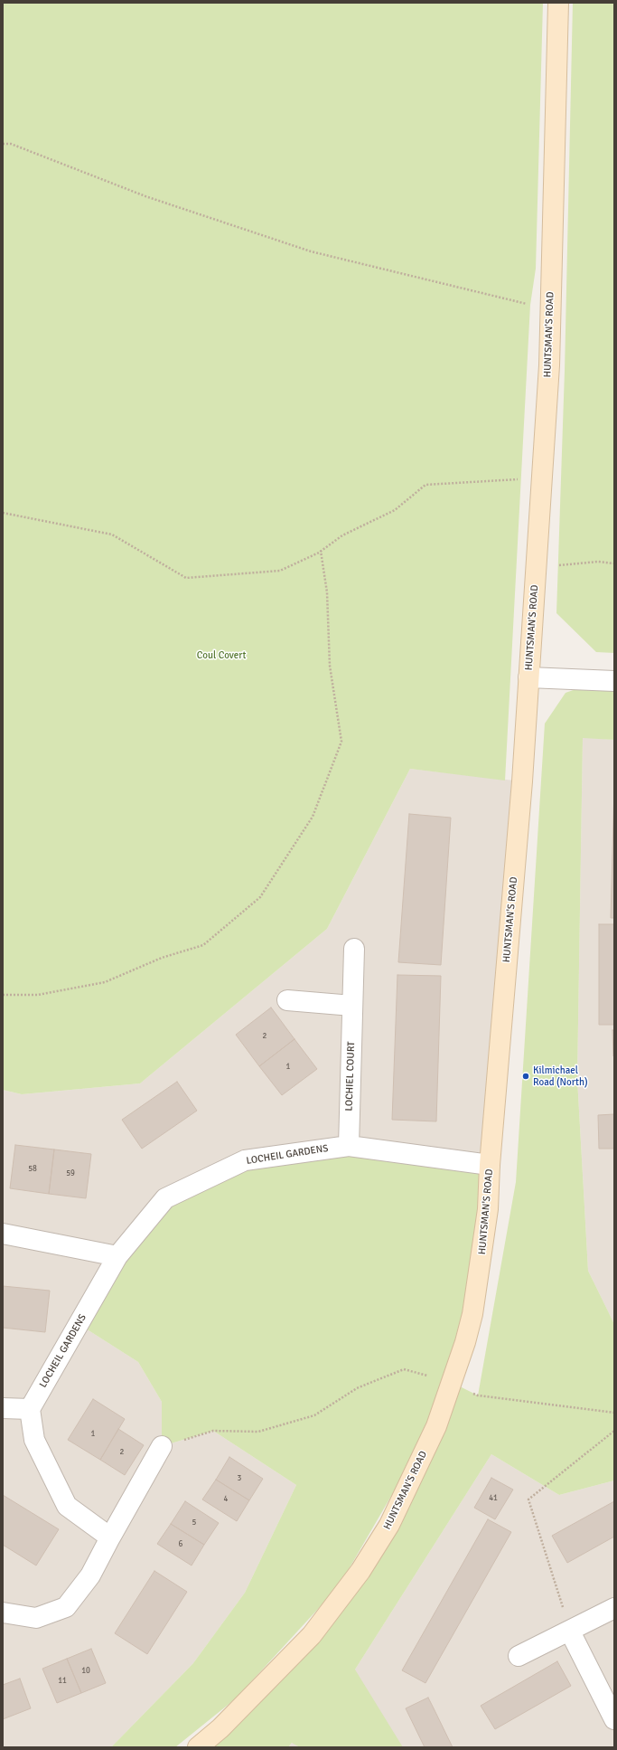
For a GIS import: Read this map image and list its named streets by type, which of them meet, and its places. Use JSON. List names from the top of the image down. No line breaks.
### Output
{"streets":{"street":["HUNTSMAN'S ROAD","LOCHIEL COURT","LOCHEIL GARDENS"]},"crossings":[["HUNTSMAN'S ROAD","LOCHEIL GARDENS"],["LOCHIEL COURT","LOCHEIL GARDENS"]],"parks":["Coul Covert"],"places":["Kilmichael Road (North)"],"house_numbers":["2","1","58","59","1","2","3","41","4","5","6","10","11"]}
